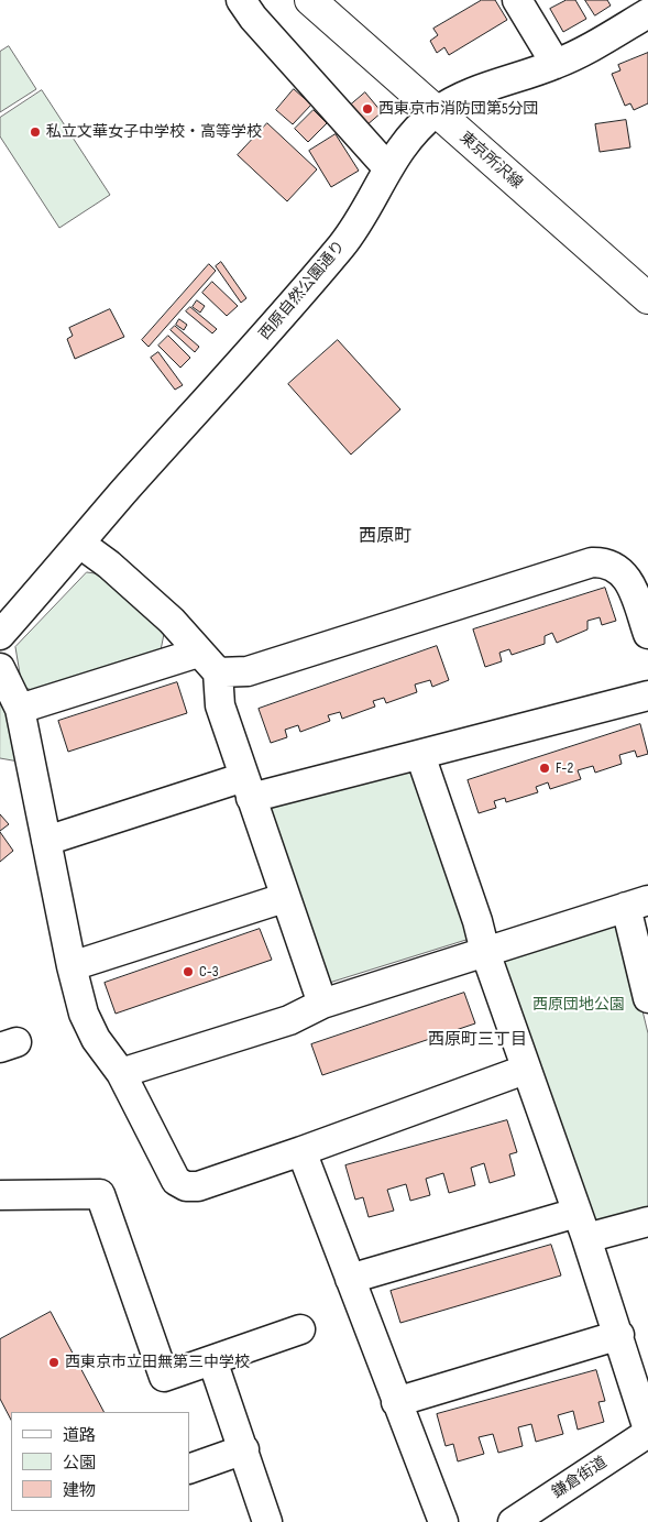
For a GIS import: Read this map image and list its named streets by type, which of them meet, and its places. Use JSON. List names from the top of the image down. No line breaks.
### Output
{"streets":{"main road":["東京所沢線"],"street":["西原自然公園通り","鎌倉街道"]},"crossings":[["東京所沢線","西原自然公園通り"]],"districts":["西原町","西原町三丁目"],"parks":["西原団地公園"],"places":["西東京市消防団第5分団","私立文華女子中学校・高等学校","F-2","C-3","西東京市立田無第三中学校"],"legend":["道路","公園","建物"]}
